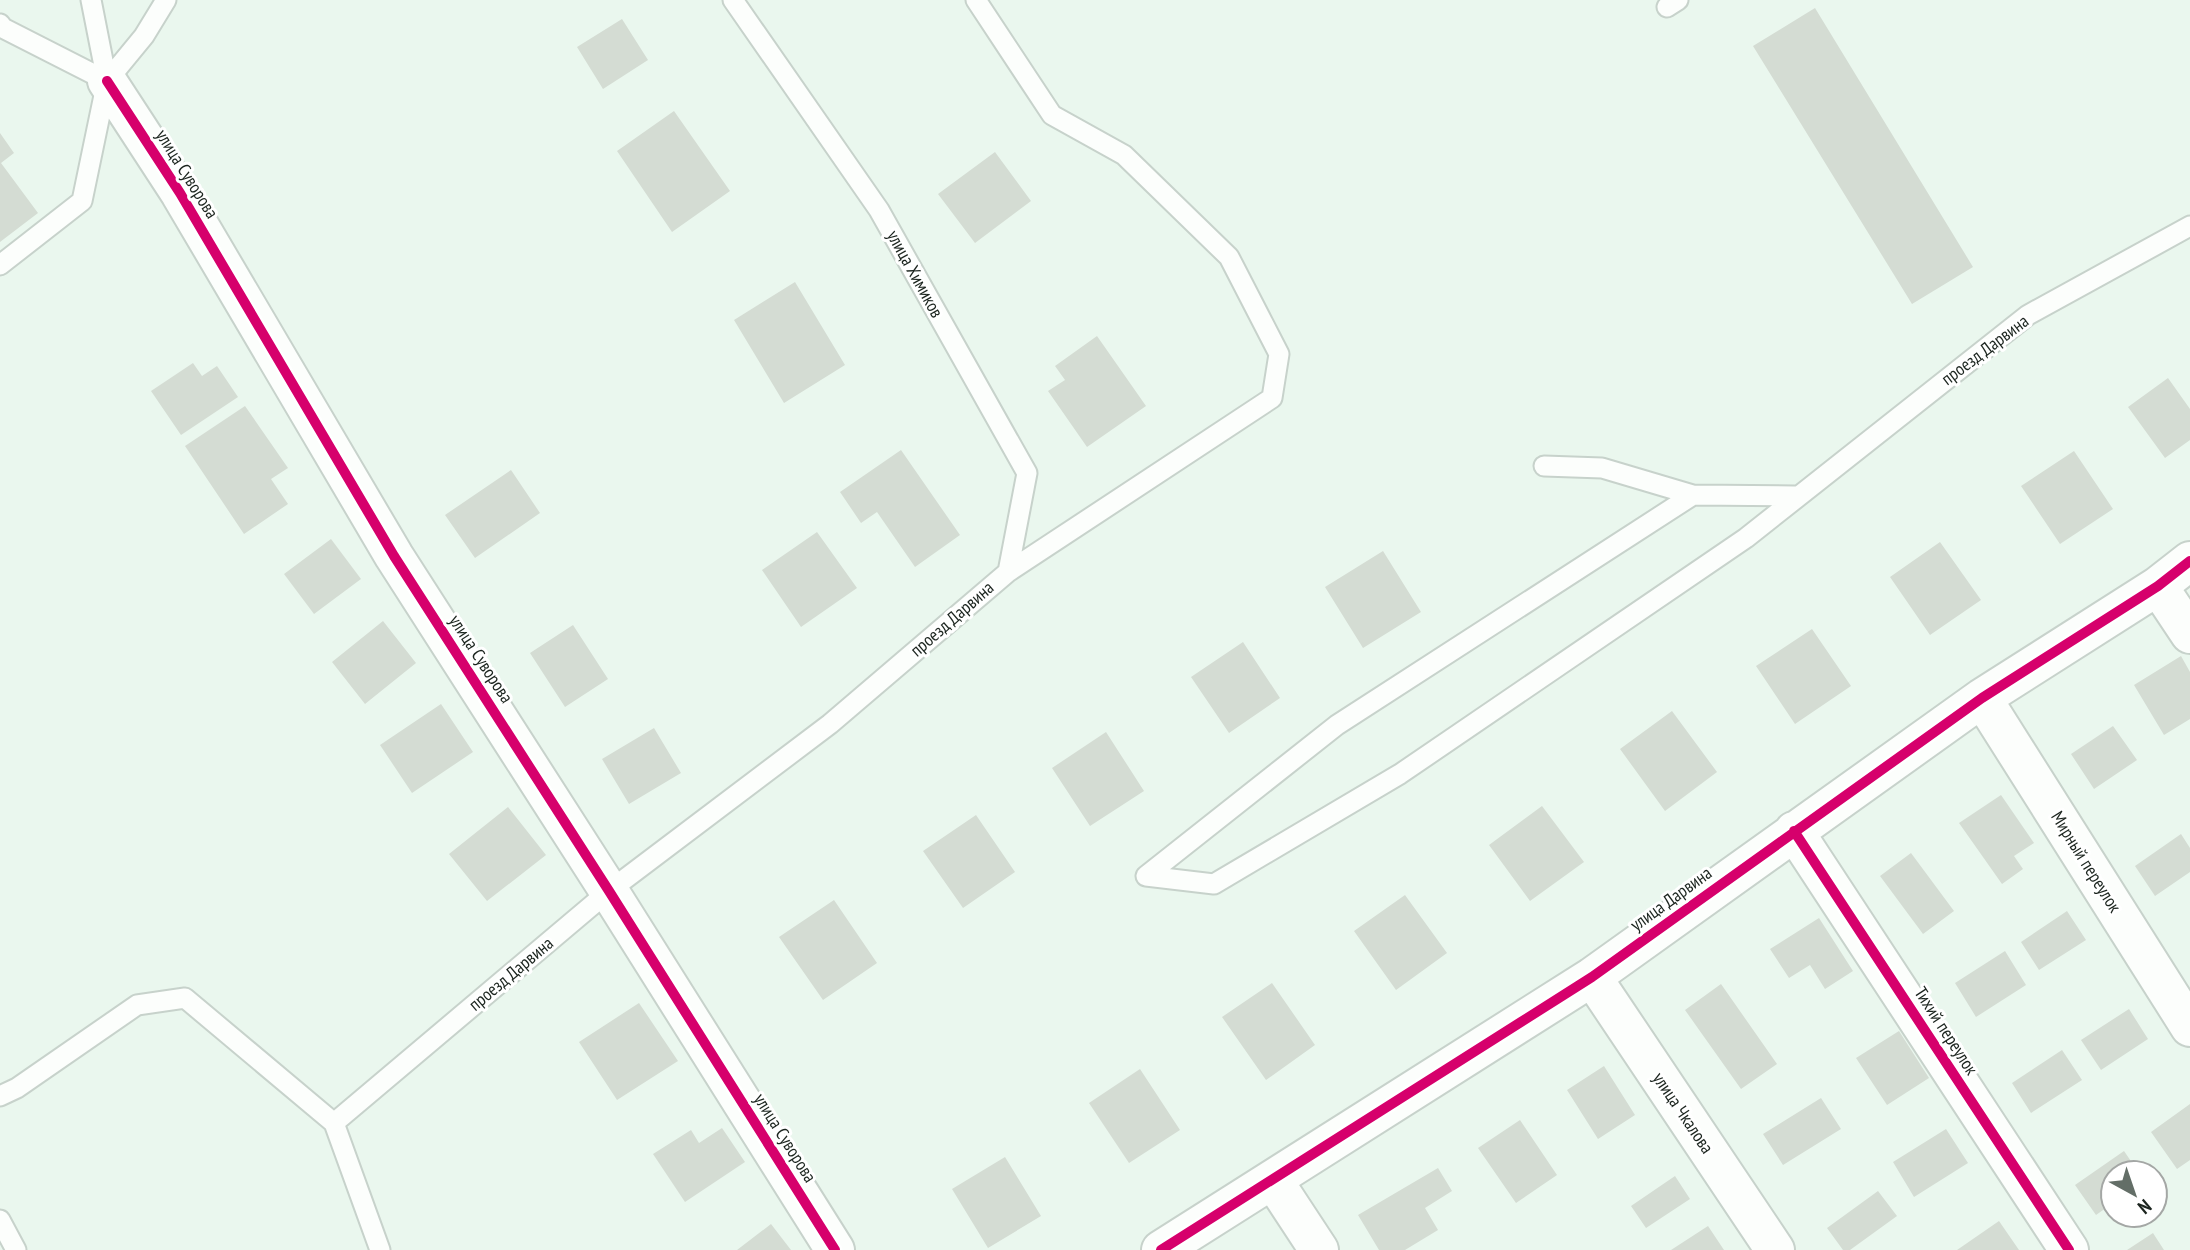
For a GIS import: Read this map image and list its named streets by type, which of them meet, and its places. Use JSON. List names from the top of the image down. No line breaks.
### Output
{"streets":{"street":["улица Суворова","Мирный переулок","улица Дарвина","Тихий переулок","улица Чкалова"],"lane":["улица Химиков","проезд Дарвина"]},"crossings":[["улица Суворова","проезд Дарвина"],["улица Химиков","проезд Дарвина"],["Мирный переулок","улица Дарвина"],["улица Дарвина","Тихий переулок"],["улица Дарвина","улица Чкалова"]],"north":"bottom right"}
